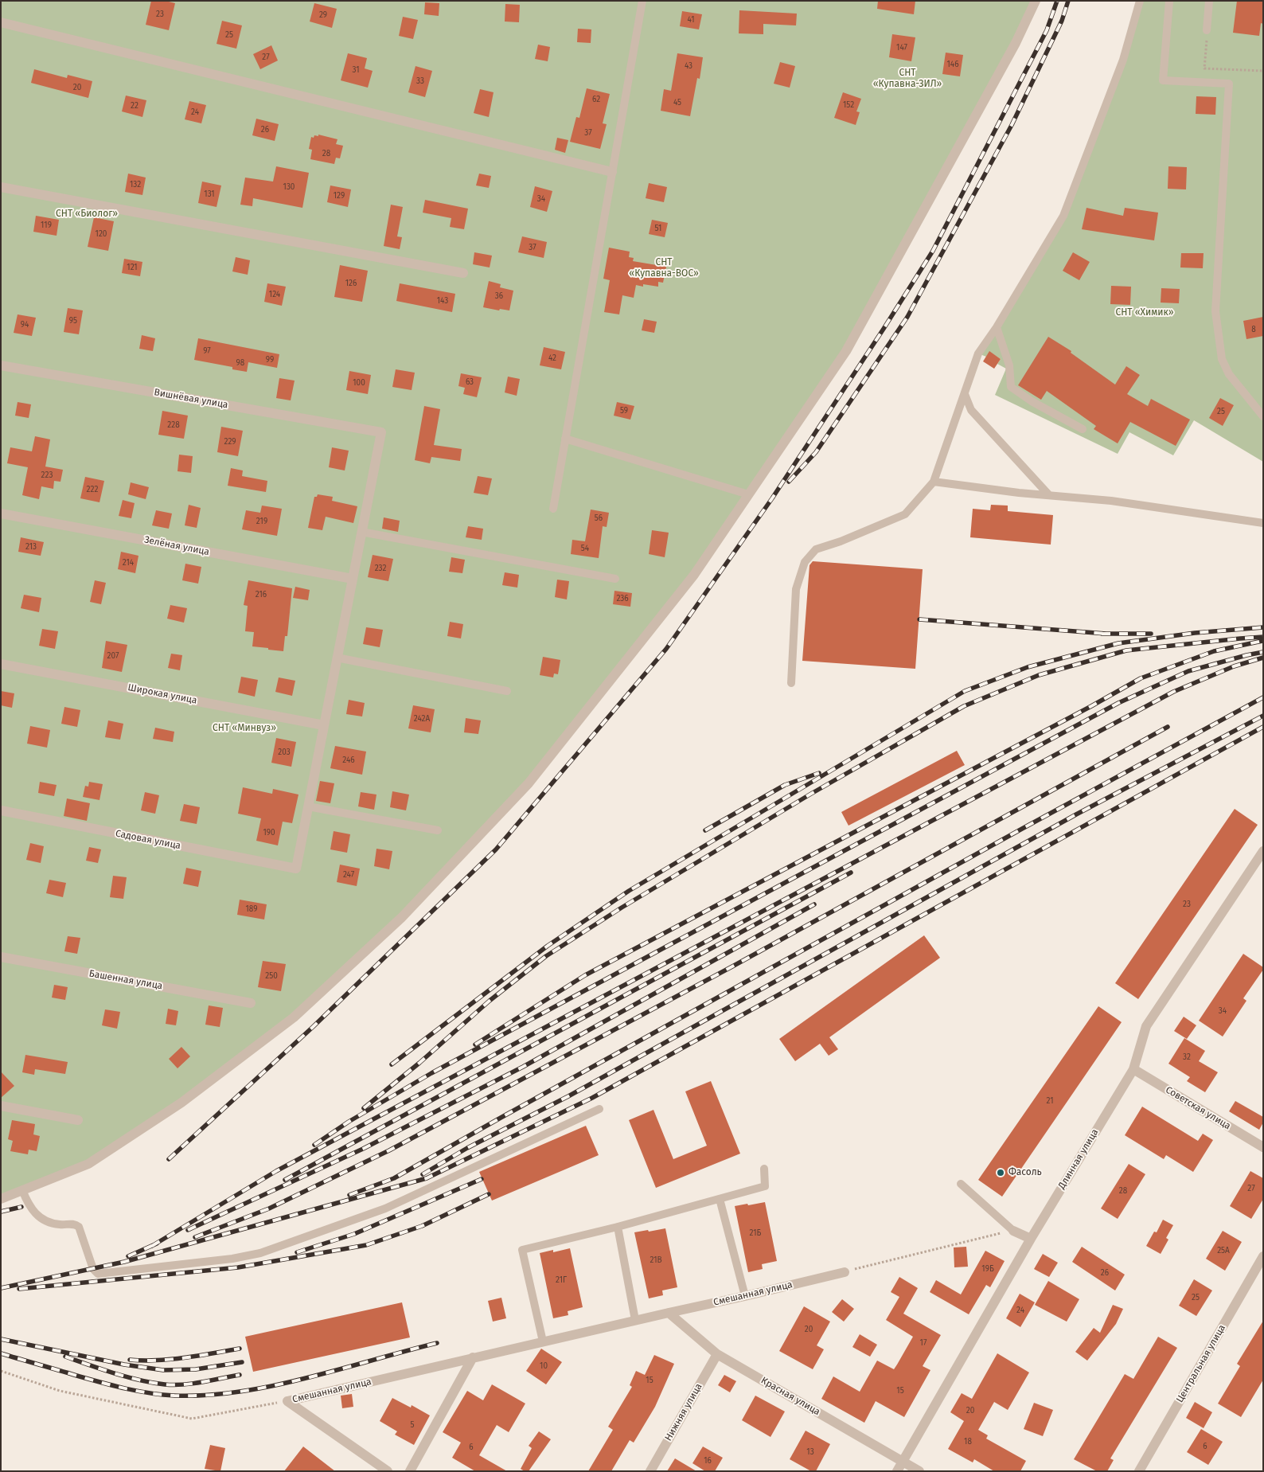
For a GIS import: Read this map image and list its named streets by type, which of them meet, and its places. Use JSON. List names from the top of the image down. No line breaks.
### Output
{"streets":{"street":["Вишнёвая улица","Зелёная улица","Широкая улица","Садовая улица","Башенная улица","Советская улица","Длинная улица","Смешанная улица","Центральная улица","Красная улица","Нижняя улица"]},"crossings":[["Советская улица","Длинная улица"],["Длинная улица","Красная улица"],["Смешанная улица","Красная улица"],["Красная улица","Нижняя улица"]],"parks":["СНТ «Купавна-ЗИЛ»","СНТ «Биолог»","СНТ «Купавна-ВОС»","СНТ «Химик»","СНТ «Минвуз»"],"places":["Фасоль"],"house_numbers":["23","29","41","25","147","27","146","43","31","33","20","62","45","152","22","24","26","37","28","132","130","131","129","34","119","51","120","37","121","126","124","36","143","95","94","8","97","42","99","98","63","100","59","25","228","229","223","222","56","219","213","54","214","232","216","236","207","242А","203","246","190","247","23","189","250","34","32","21","27","28","21Б","25А","21В","19Б","26","21Г","25","24","20","17","10","15","15","20","5","18","6","6","13","16"]}
